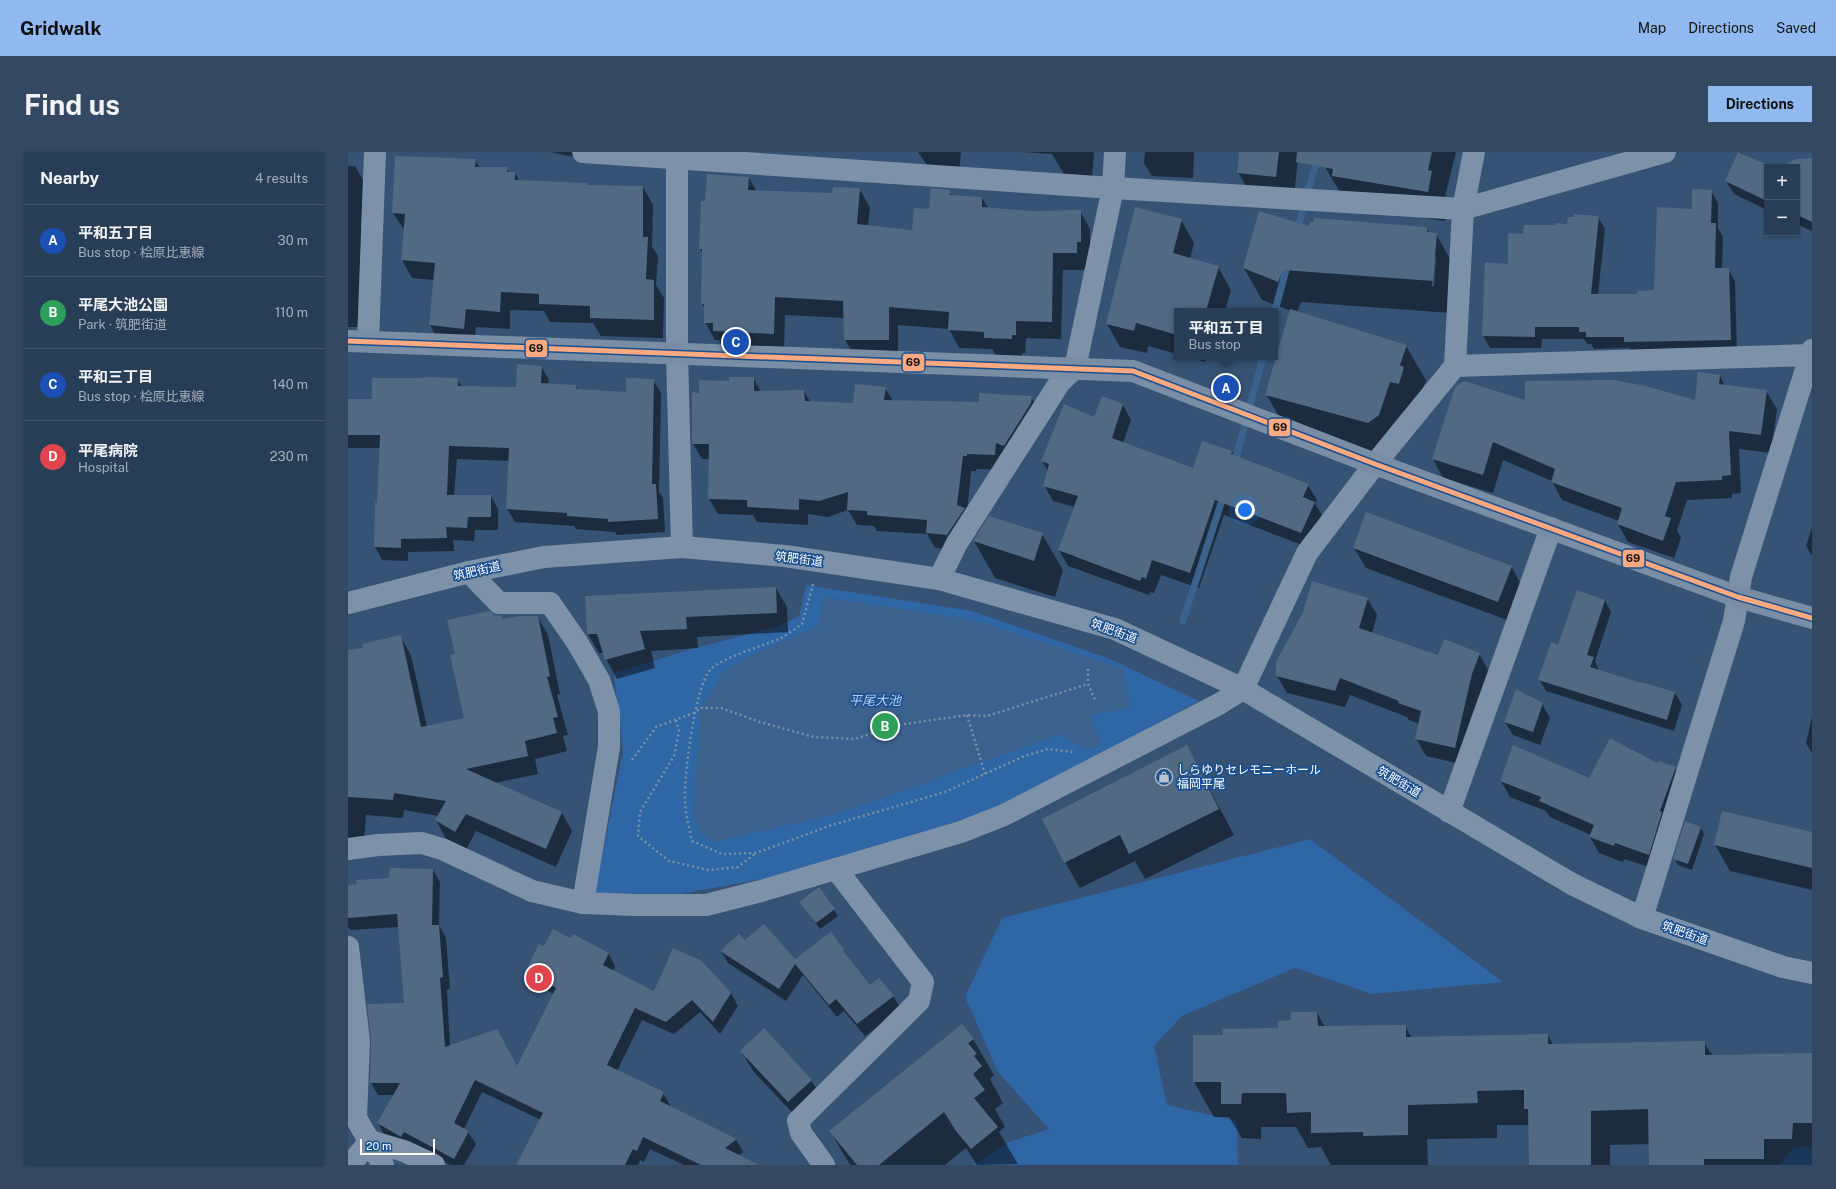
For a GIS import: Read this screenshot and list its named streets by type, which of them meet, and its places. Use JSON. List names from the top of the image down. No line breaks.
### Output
{"streets":{"street":["筑肥街道"]},"water":["平尾大池"],"places":{"shop":["しらゆりセレモニーホール 福岡平尾"]},"lines":["transit line 69"],"scale_bar":"20 m","page":{"header":"Gridwalk","nav":["Map","Directions","Saved"],"buttons":"Directions","title":"Find us","heading":["Nearby","4 results"],"map_buttons":["+","−"],"list":[{"mark":"A","name":"平和五丁目","note":"Bus stop · 桧原比恵線","value":"30 m"},{"mark":"B","name":"平尾大池公園","note":"Park · 筑肥街道","value":"110 m"},{"mark":"C","name":"平和三丁目","note":"Bus stop · 桧原比恵線","value":"140 m"},{"mark":"D","name":"平尾病院","note":"Hospital","value":"230 m"}],"popup":["平和五丁目","Bus stop"],"pins":["C","A","B","D"],"scale":"20 m"}}
